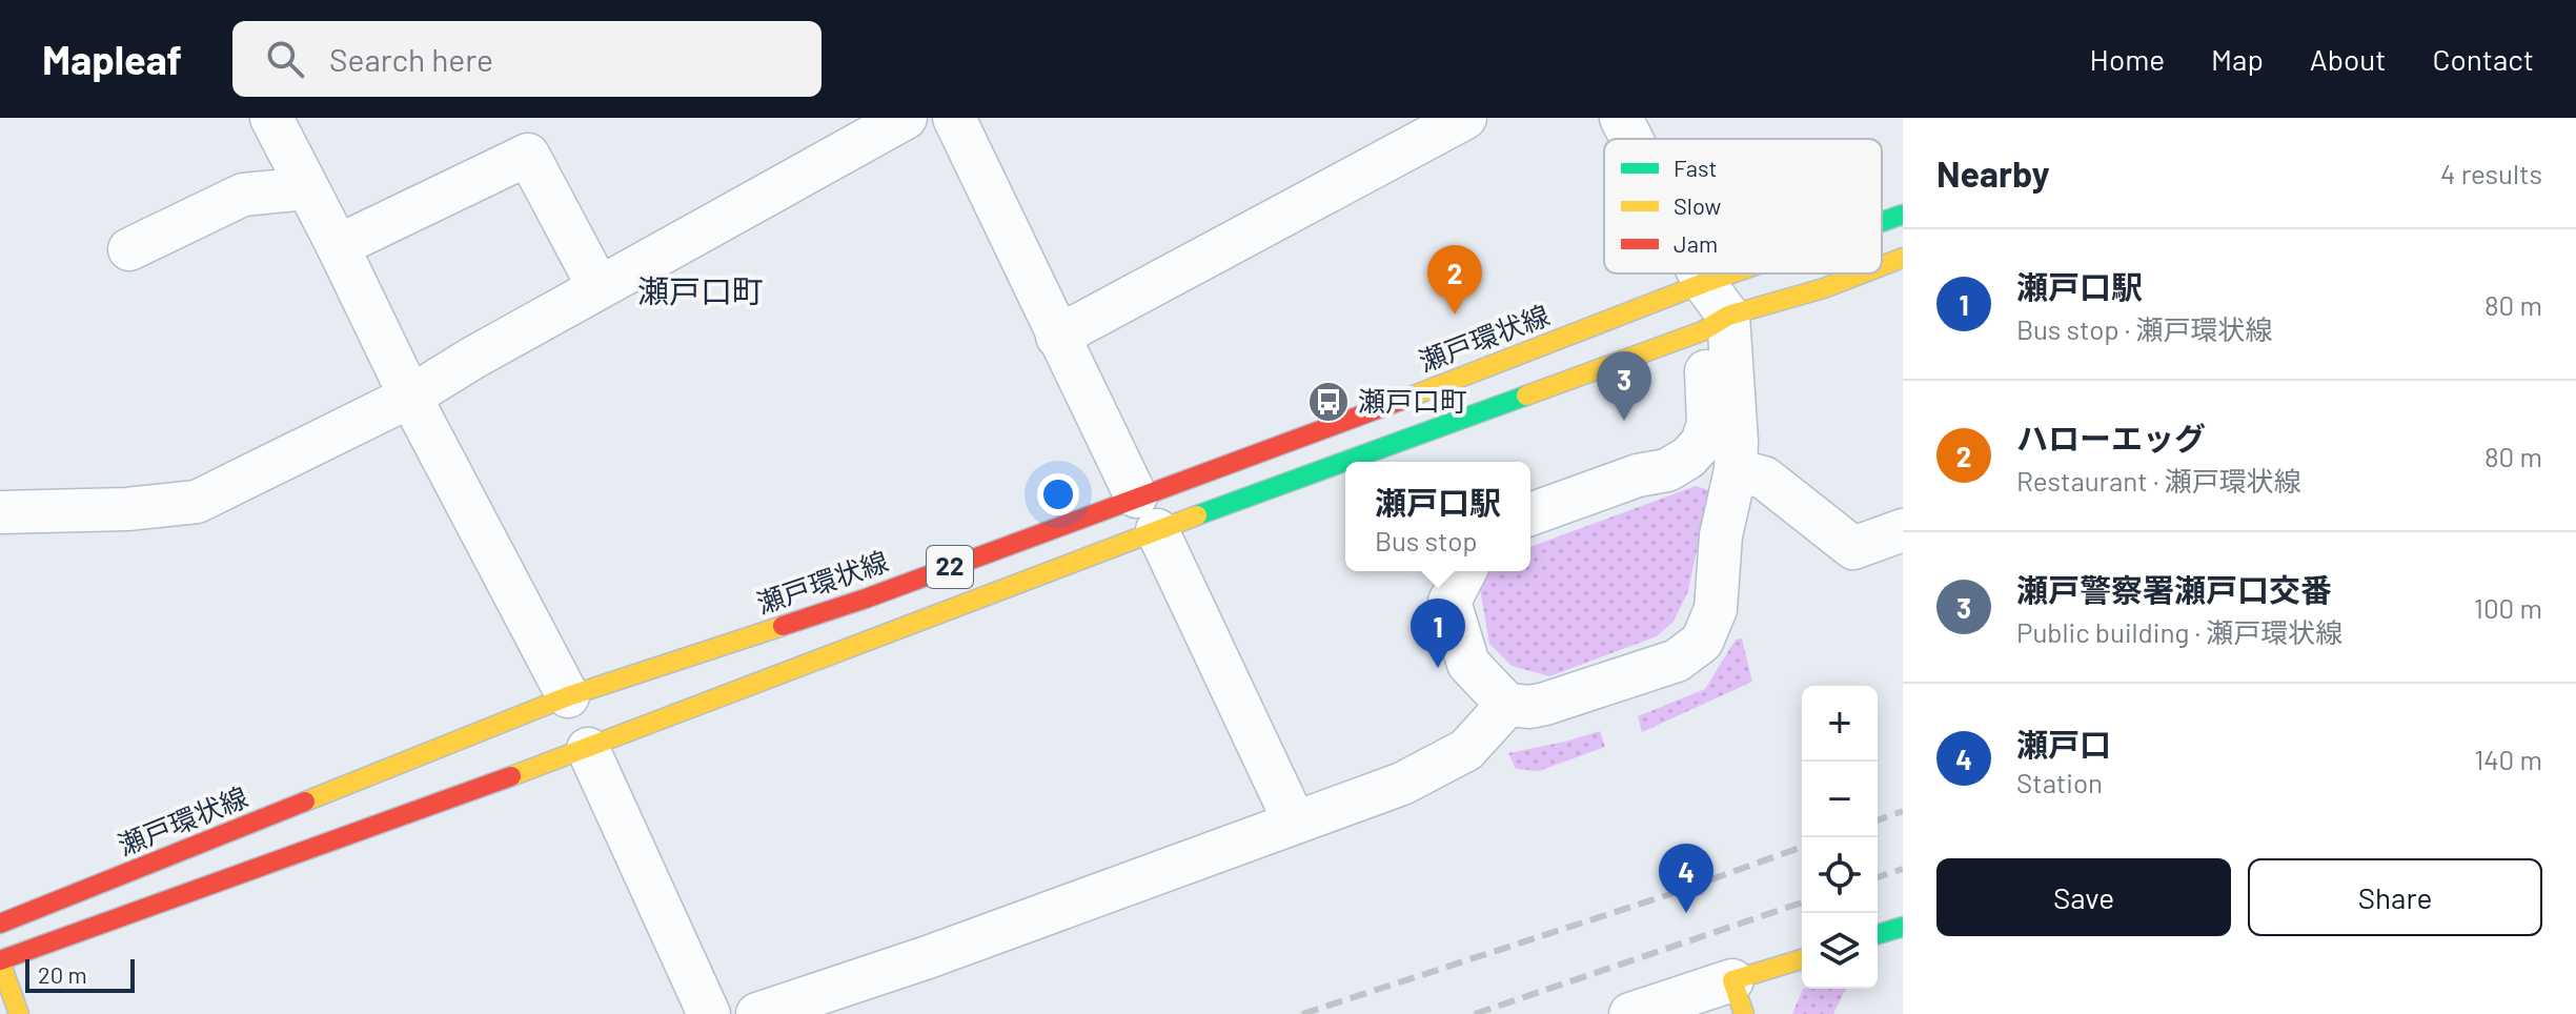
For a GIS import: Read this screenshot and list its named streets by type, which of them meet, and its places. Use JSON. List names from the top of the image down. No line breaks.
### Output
{"streets":{"main road":["瀬戸環状線","22"]},"districts":["瀬戸口町"],"places":{"bus stop":["瀬戸口町"]},"legend":["Fast","Slow","Jam"],"scale_bar":"20 m","page":{"header":"Mapleaf","search":"Search here","nav":["Home","Map","About","Contact"],"heading":["Nearby","4 results"],"list":[{"mark":"1","name":"瀬戸口駅","note":"Bus stop · 瀬戸環状線","value":"80 m"},{"mark":"2","name":"ハローエッグ","note":"Restaurant · 瀬戸環状線","value":"80 m"},{"mark":"3","name":"瀬戸警察署瀬戸口交番","note":"Public building · 瀬戸環状線","value":"100 m"},{"mark":"4","name":"瀬戸口","note":"Station","value":"140 m"}],"pins":["2","3","1","4"],"popup":["瀬戸口駅","Bus stop"],"map_buttons":["+","−"],"buttons":["Save","Share"],"scale":"20 m"}}
